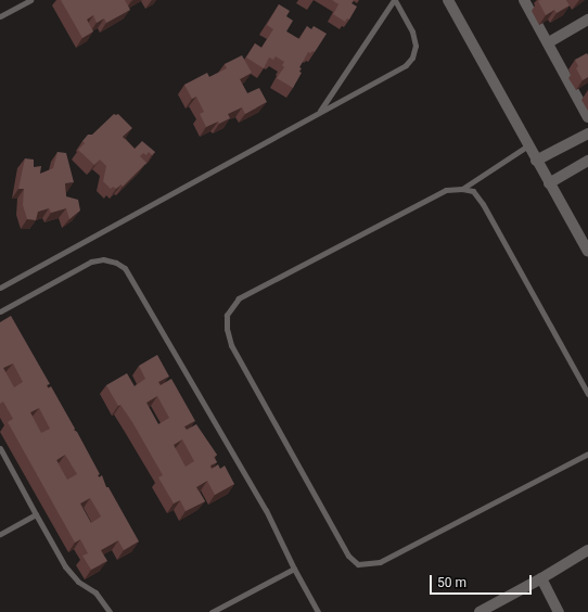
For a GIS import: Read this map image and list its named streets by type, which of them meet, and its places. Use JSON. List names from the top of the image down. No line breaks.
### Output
{"scale_bar":"50 m"}
